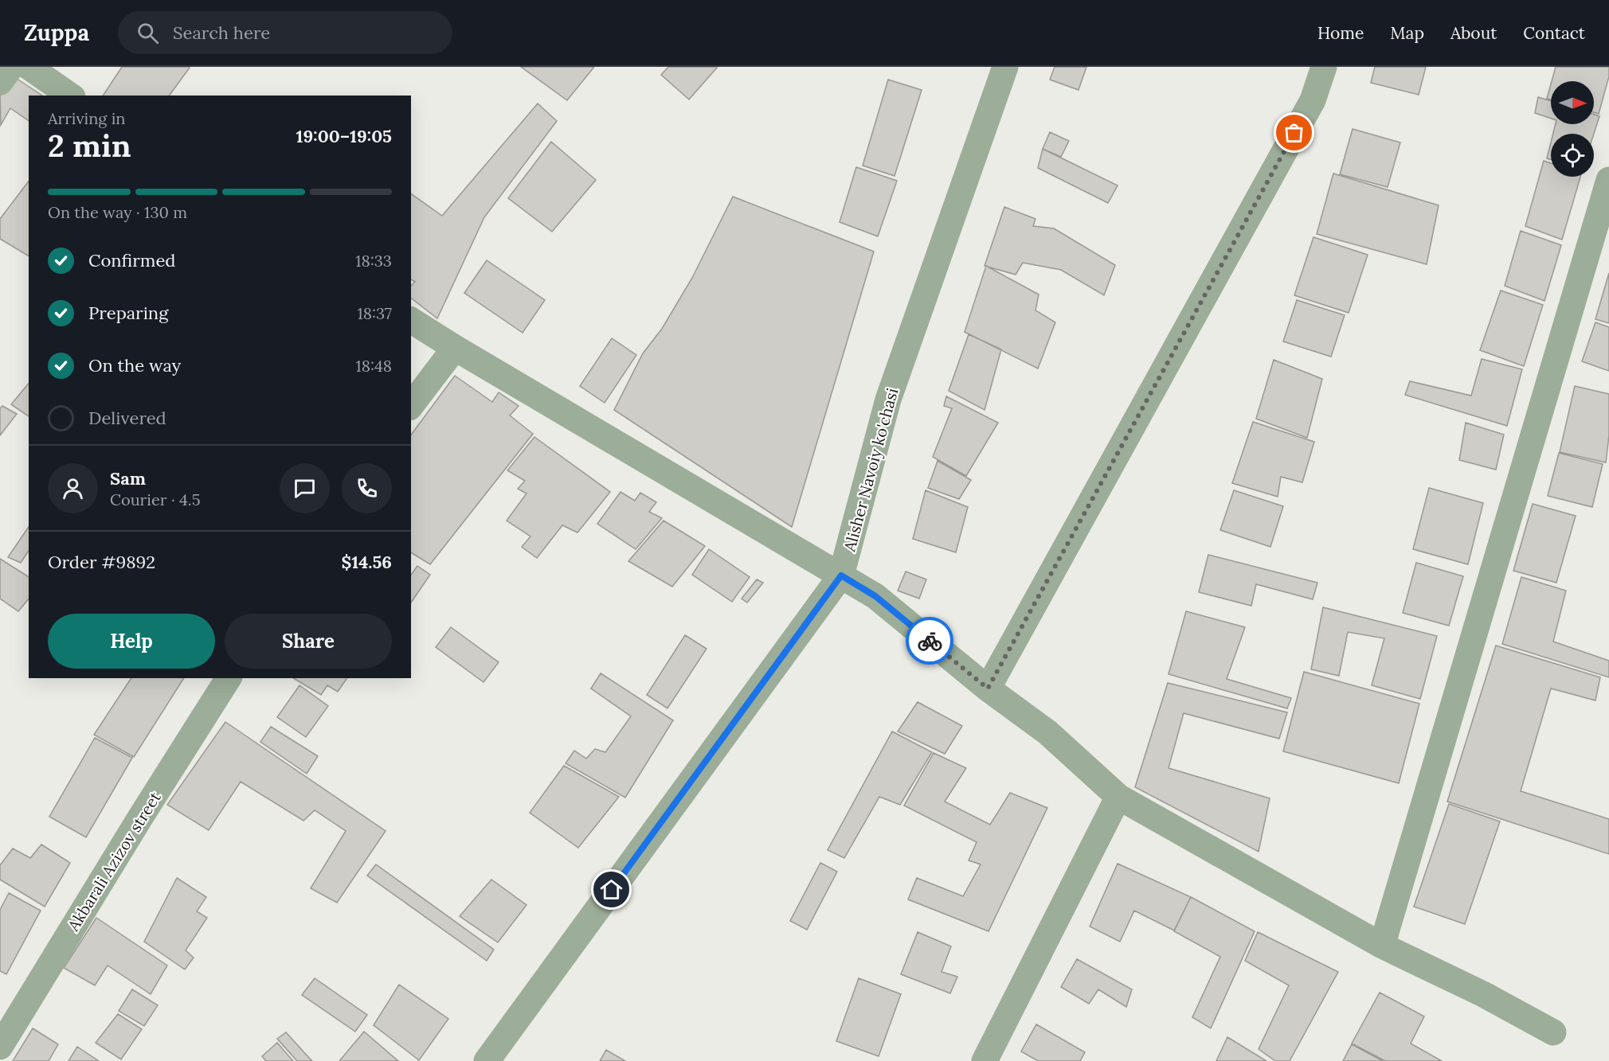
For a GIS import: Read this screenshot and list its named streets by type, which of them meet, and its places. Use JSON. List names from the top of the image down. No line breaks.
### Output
{"streets":{"street":["Alisher Navoiy ko'chasi","Akbarali Azizov street"]},"north":"right","page":{"header":"Zuppa","search":"Search here","nav":["Home","Map","About","Contact"],"heading":["2 min","Arriving in","19:00–19:05"],"panel":["Sam","Courier · 4.5","Order #9892","$14.56"],"bar":"On the way · 130 m","list":[["Confirmed","18:33"],["Preparing","18:37"],["On the way","18:48"],"Delivered"],"buttons":["Help","Share"]}}
